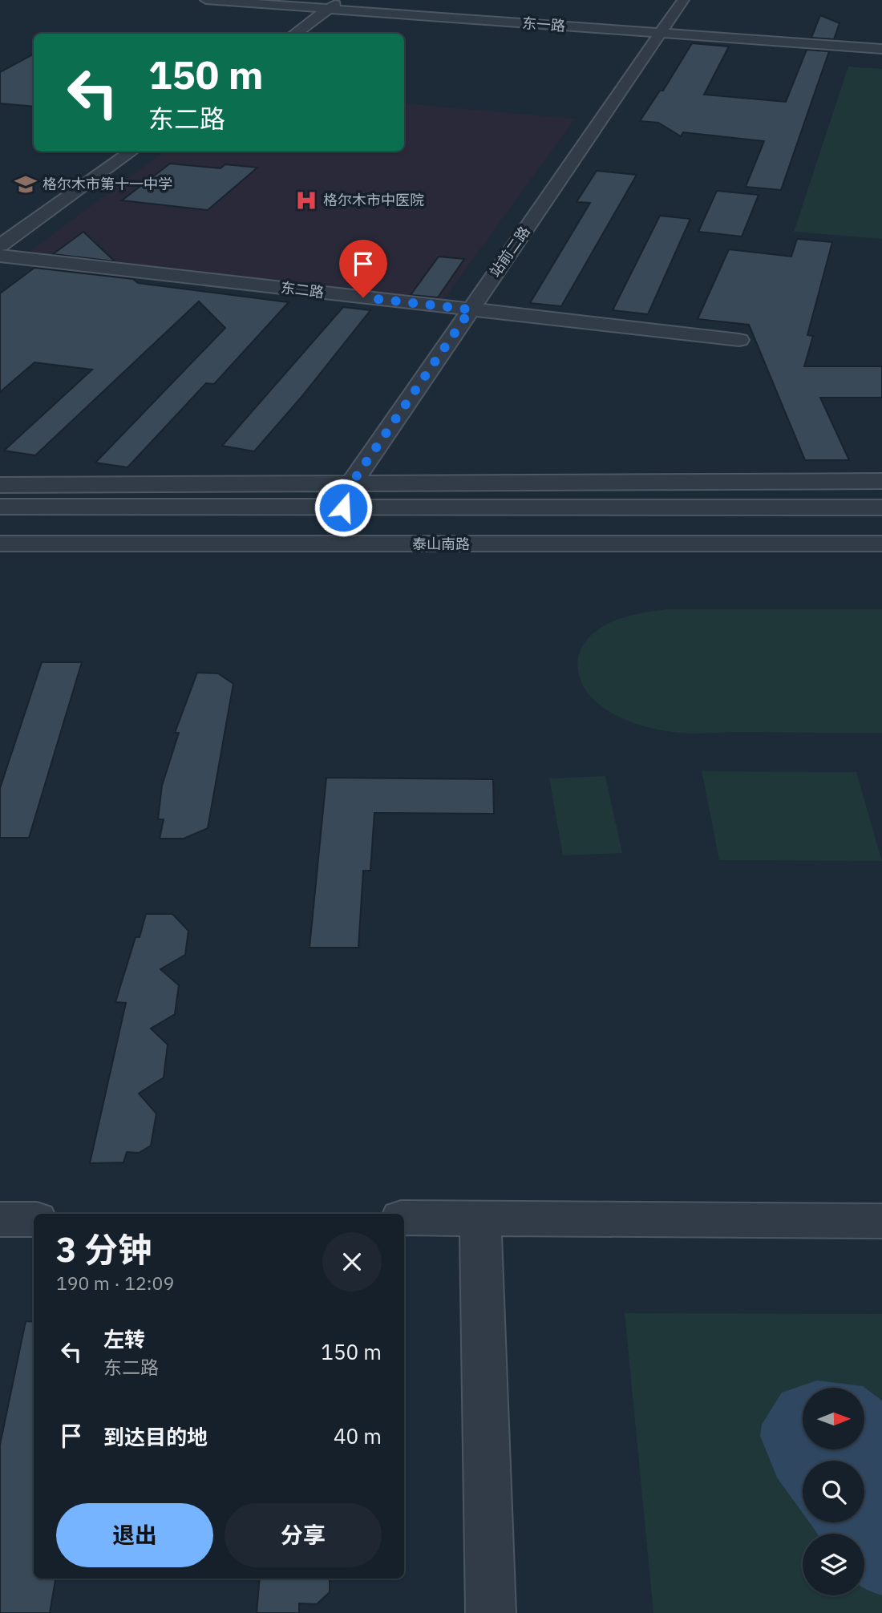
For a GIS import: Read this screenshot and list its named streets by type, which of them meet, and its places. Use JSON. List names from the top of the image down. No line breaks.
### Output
{"streets":{"street":["东一路","站前二路","东二路","泰山南路"]},"crossings":[["东一路","站前二路"],["站前二路","东二路"]],"places":{"school or university":["格尔木市第十一中学"],"hospital":["格尔木市中医院"]},"north":"right","page":{"turn":["150 m","东二路"],"heading":["3 分钟","190 m · 12:09"],"list":[{"name":"左转","note":"东二路","value":"150 m"},{"name":"到达目的地","value":"40 m"}],"buttons":["退出","分享"]}}
